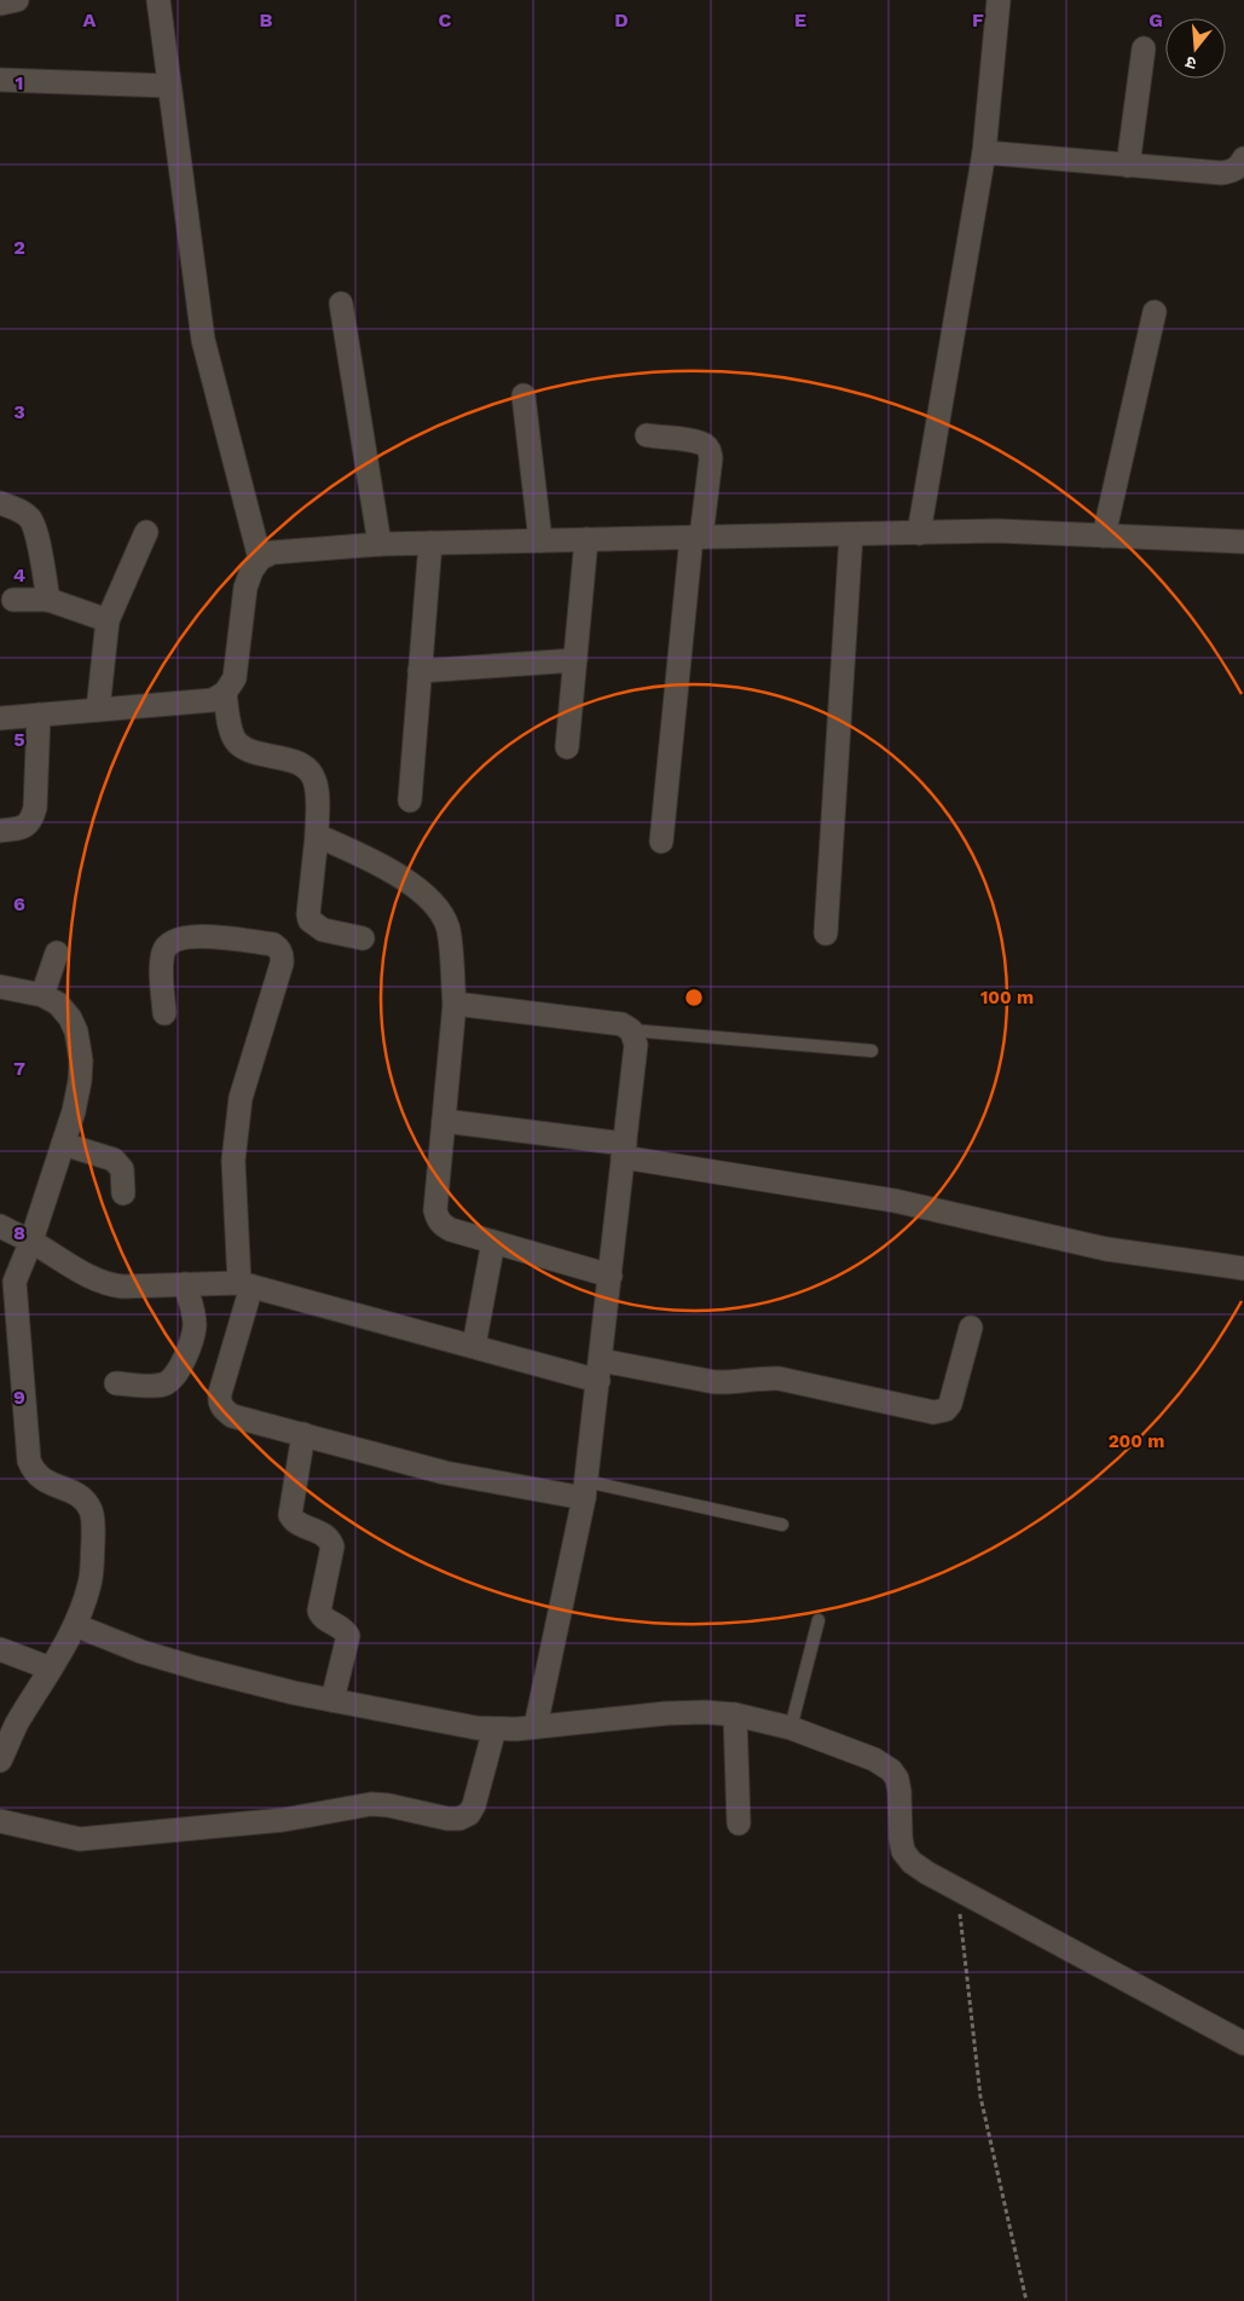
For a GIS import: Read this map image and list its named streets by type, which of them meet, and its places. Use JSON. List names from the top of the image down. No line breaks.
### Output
{"north":"bottom","grid":{"columns":["A","B","C","D","E","F","G"],"rows":["1","2","3","4","5","6","7","8","9"]},"rings":["100 m","200 m"]}
